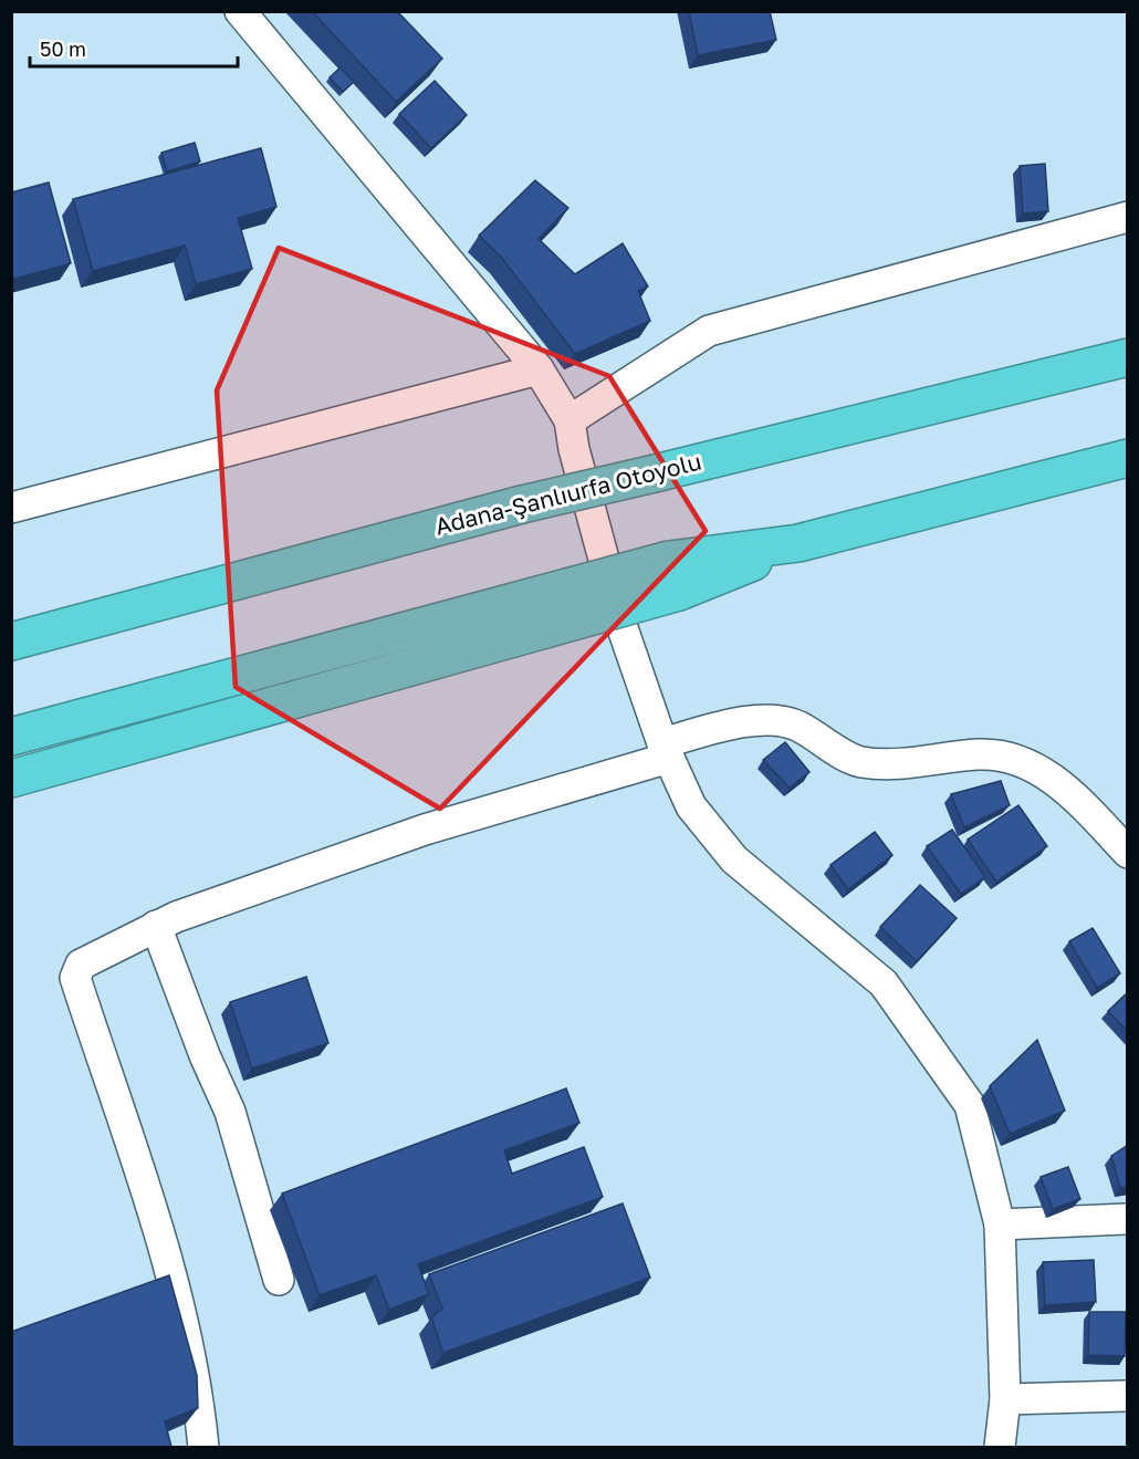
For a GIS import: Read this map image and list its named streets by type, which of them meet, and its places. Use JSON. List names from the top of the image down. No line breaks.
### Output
{"streets":{"highway":["Adana-Şanlıurfa Otoyolu"]},"scale_bar":"50 m"}
